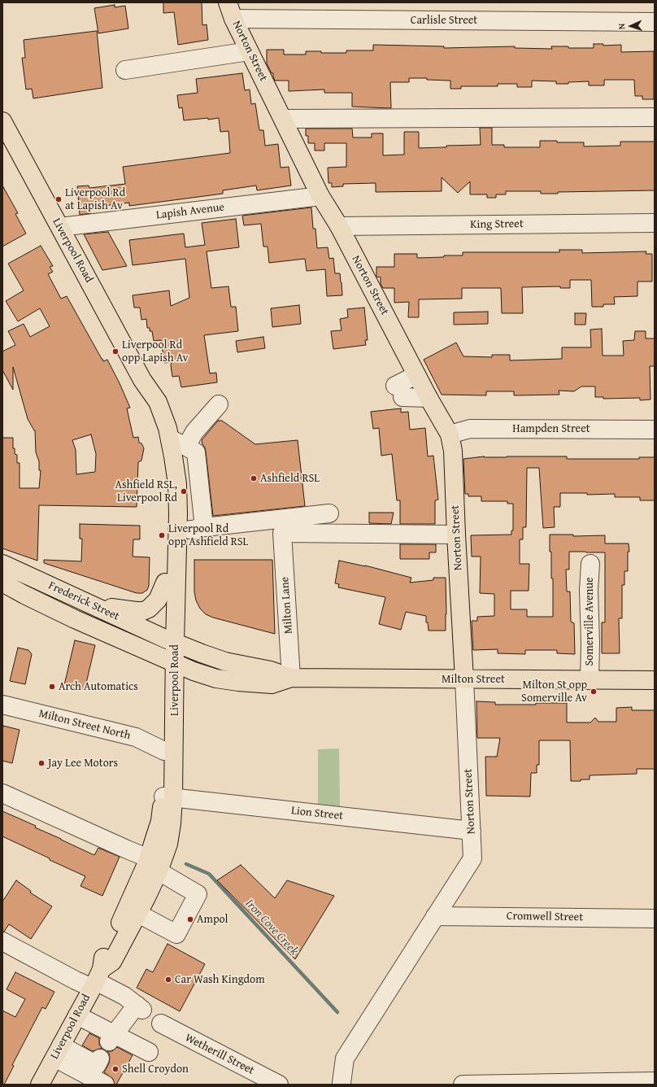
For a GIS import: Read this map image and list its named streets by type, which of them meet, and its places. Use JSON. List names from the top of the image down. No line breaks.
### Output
{"streets":{"main road":["Norton Street","Liverpool Road","Frederick Street","Milton Street"],"street":["Carlisle Street","Lapish Avenue","King Street","Hampden Street","Milton Lane","Somerville Avenue","Milton Street North","Lion Street","Cromwell Street","Wetherill Street"]},"crossings":[["Carlisle Street","Norton Street"],["Norton Street","Lapish Avenue"],["Norton Street","King Street"],["Norton Street","Hampden Street"],["Norton Street","Milton Lane"],["Norton Street","Milton Street"],["Norton Street","Lion Street"],["Norton Street","Cromwell Street"],["Lapish Avenue","Liverpool Road"],["Liverpool Road","Frederick Street"],["Liverpool Road","Milton Street"],["Liverpool Road","Milton Street North"],["Liverpool Road","Lion Street"],["Frederick Street","Milton Street"],["Milton Lane","Milton Street"],["Somerville Avenue","Milton Street"]],"water":["Iron Cove Creek"],"places":["Liverpool Rd at Lapish Av","Liverpool Rd opp Lapish Av","Ashfield RSL","Ashfield RSL, Liverpool Rd","Liverpool Rd opp Ashfield RSL","Arch Automatics","Milton St opp Somerville Av","Jay Lee Motors","Ampol","Car Wash Kingdom","Shell Croydon"],"north":"left"}
